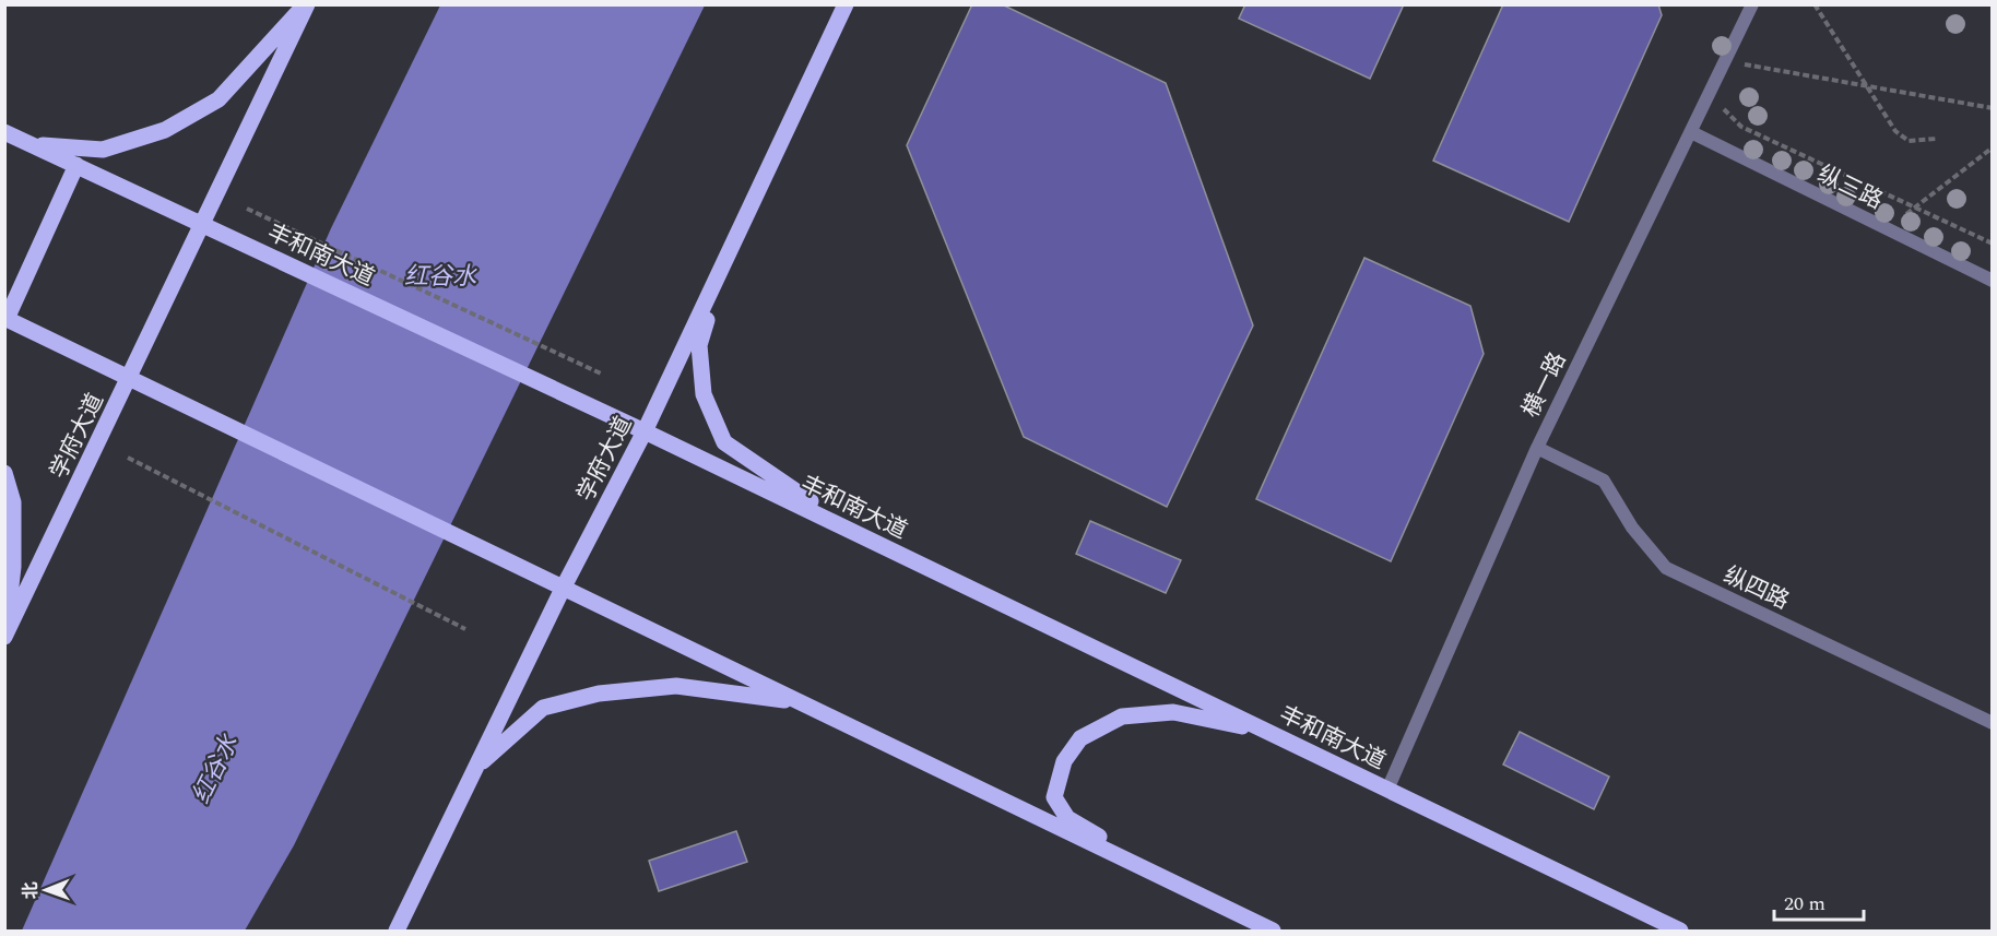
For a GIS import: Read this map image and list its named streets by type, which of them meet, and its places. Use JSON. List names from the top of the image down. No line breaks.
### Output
{"streets":{"main road":["丰和南大道","学府大道"],"street":["纵三路","横一路","纵四路"]},"crossings":[["纵三路","横一路"],["丰和南大道","横一路"],["丰和南大道","学府大道"],["横一路","纵四路"]],"water":["红谷水"],"scale_bar":"20 m","north":"left"}
